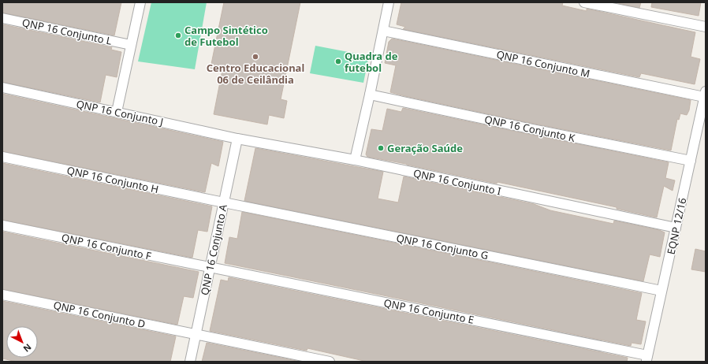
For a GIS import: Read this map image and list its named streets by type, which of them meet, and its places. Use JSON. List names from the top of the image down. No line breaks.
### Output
{"streets":{"street":["QNP 16 Conjunto L","QNP 16 Conjunto M","QNP 16 Conjunto J","QNP 16 Conjunto K","QNP 16 Conjunto H","QNP 16 Conjunto I","EQNP 12/16","QNP 16 Conjunto F","QNP 16 Conjunto G","QNP 16 Conjunto A","QNP 16 Conjunto E","QNP 16 Conjunto D"]},"crossings":[["QNP 16 Conjunto M","EQNP 12/16"],["QNP 16 Conjunto J","QNP 16 Conjunto I"],["QNP 16 Conjunto J","QNP 16 Conjunto A"],["QNP 16 Conjunto K","EQNP 12/16"],["QNP 16 Conjunto H","QNP 16 Conjunto G"],["QNP 16 Conjunto H","QNP 16 Conjunto A"],["QNP 16 Conjunto I","EQNP 12/16"],["QNP 16 Conjunto I","QNP 16 Conjunto A"],["EQNP 12/16","QNP 16 Conjunto G"],["EQNP 12/16","QNP 16 Conjunto E"],["QNP 16 Conjunto F","QNP 16 Conjunto A"],["QNP 16 Conjunto F","QNP 16 Conjunto E"],["QNP 16 Conjunto G","QNP 16 Conjunto A"],["QNP 16 Conjunto A","QNP 16 Conjunto E"],["QNP 16 Conjunto A","QNP 16 Conjunto D"]],"places":["Campo Sintético de Futebol","Centro Educacional 06 de Ceilândia","Quadra de futebol","Geração Saúde"],"north":"bottom right"}
